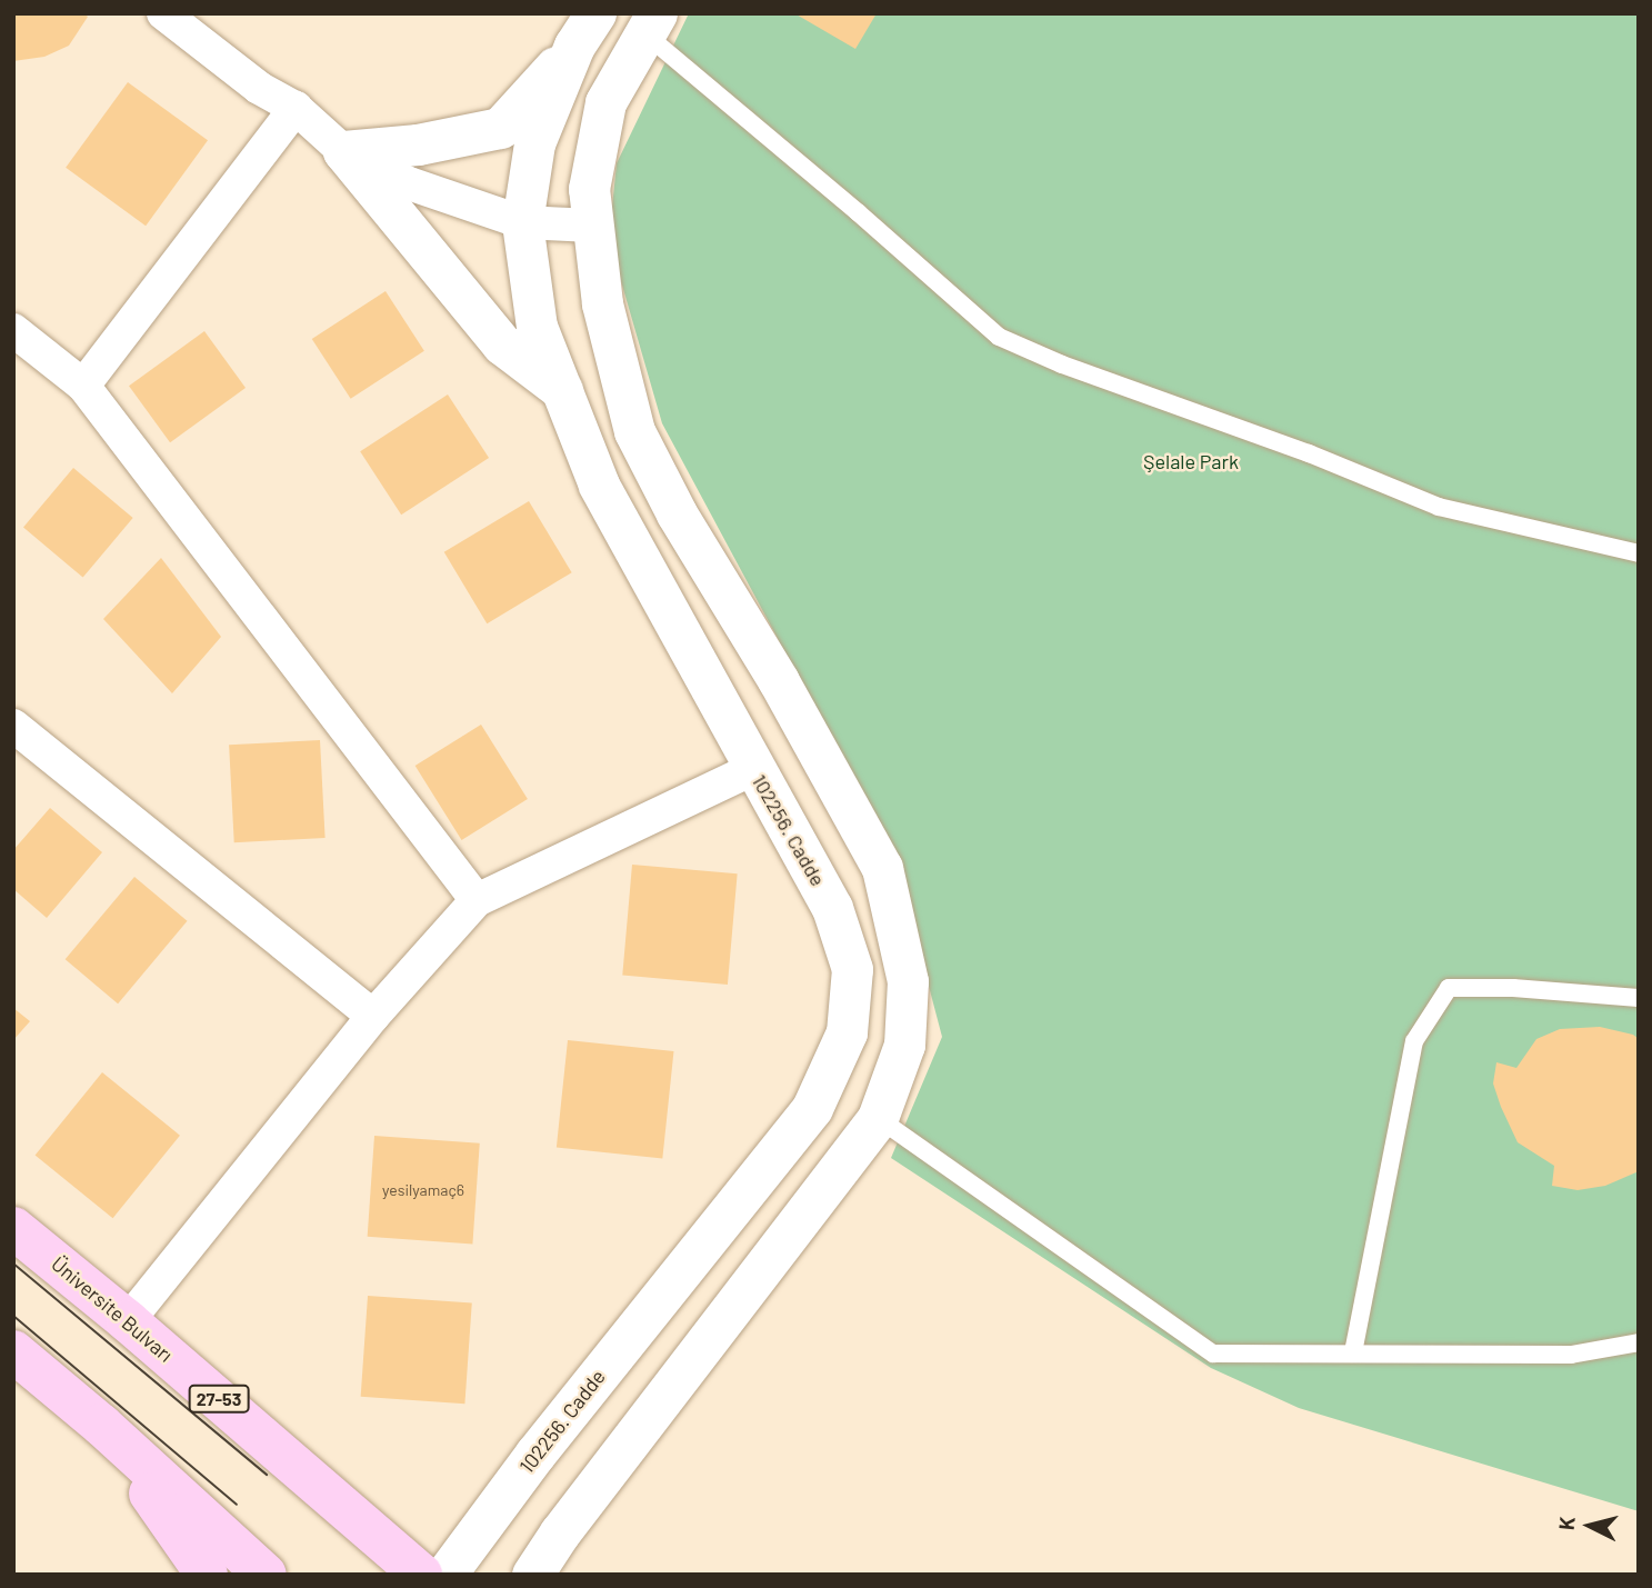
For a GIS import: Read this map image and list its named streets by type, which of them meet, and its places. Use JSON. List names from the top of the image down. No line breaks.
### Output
{"streets":{"main road":["Üniversite Bulvarı","27-53"],"street":["102256. Cadde"]},"parks":["Şelale Park"],"house_numbers":["yesilyamaç6"],"north":"left"}
